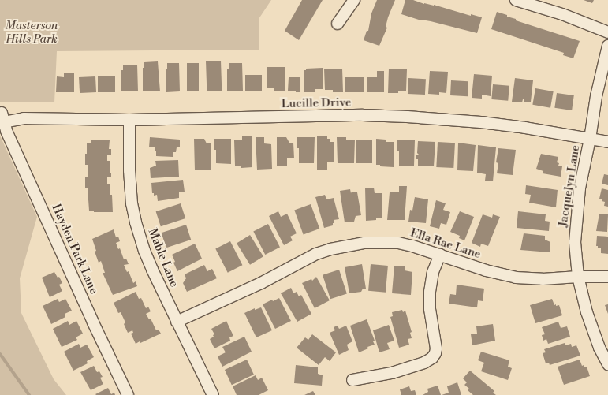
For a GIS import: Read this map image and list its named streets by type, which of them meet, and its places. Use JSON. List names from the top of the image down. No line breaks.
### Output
{"streets":{"street":["Lucille Drive","Jacquelyn Lane","Ella Rae Lane","Hayden Park Lane","Mable Lane"]},"crossings":[["Lucille Drive","Jacquelyn Lane"],["Lucille Drive","Hayden Park Lane"],["Lucille Drive","Mable Lane"],["Jacquelyn Lane","Ella Rae Lane"],["Ella Rae Lane","Mable Lane"]],"parks":["Masterson Hills Park"]}
